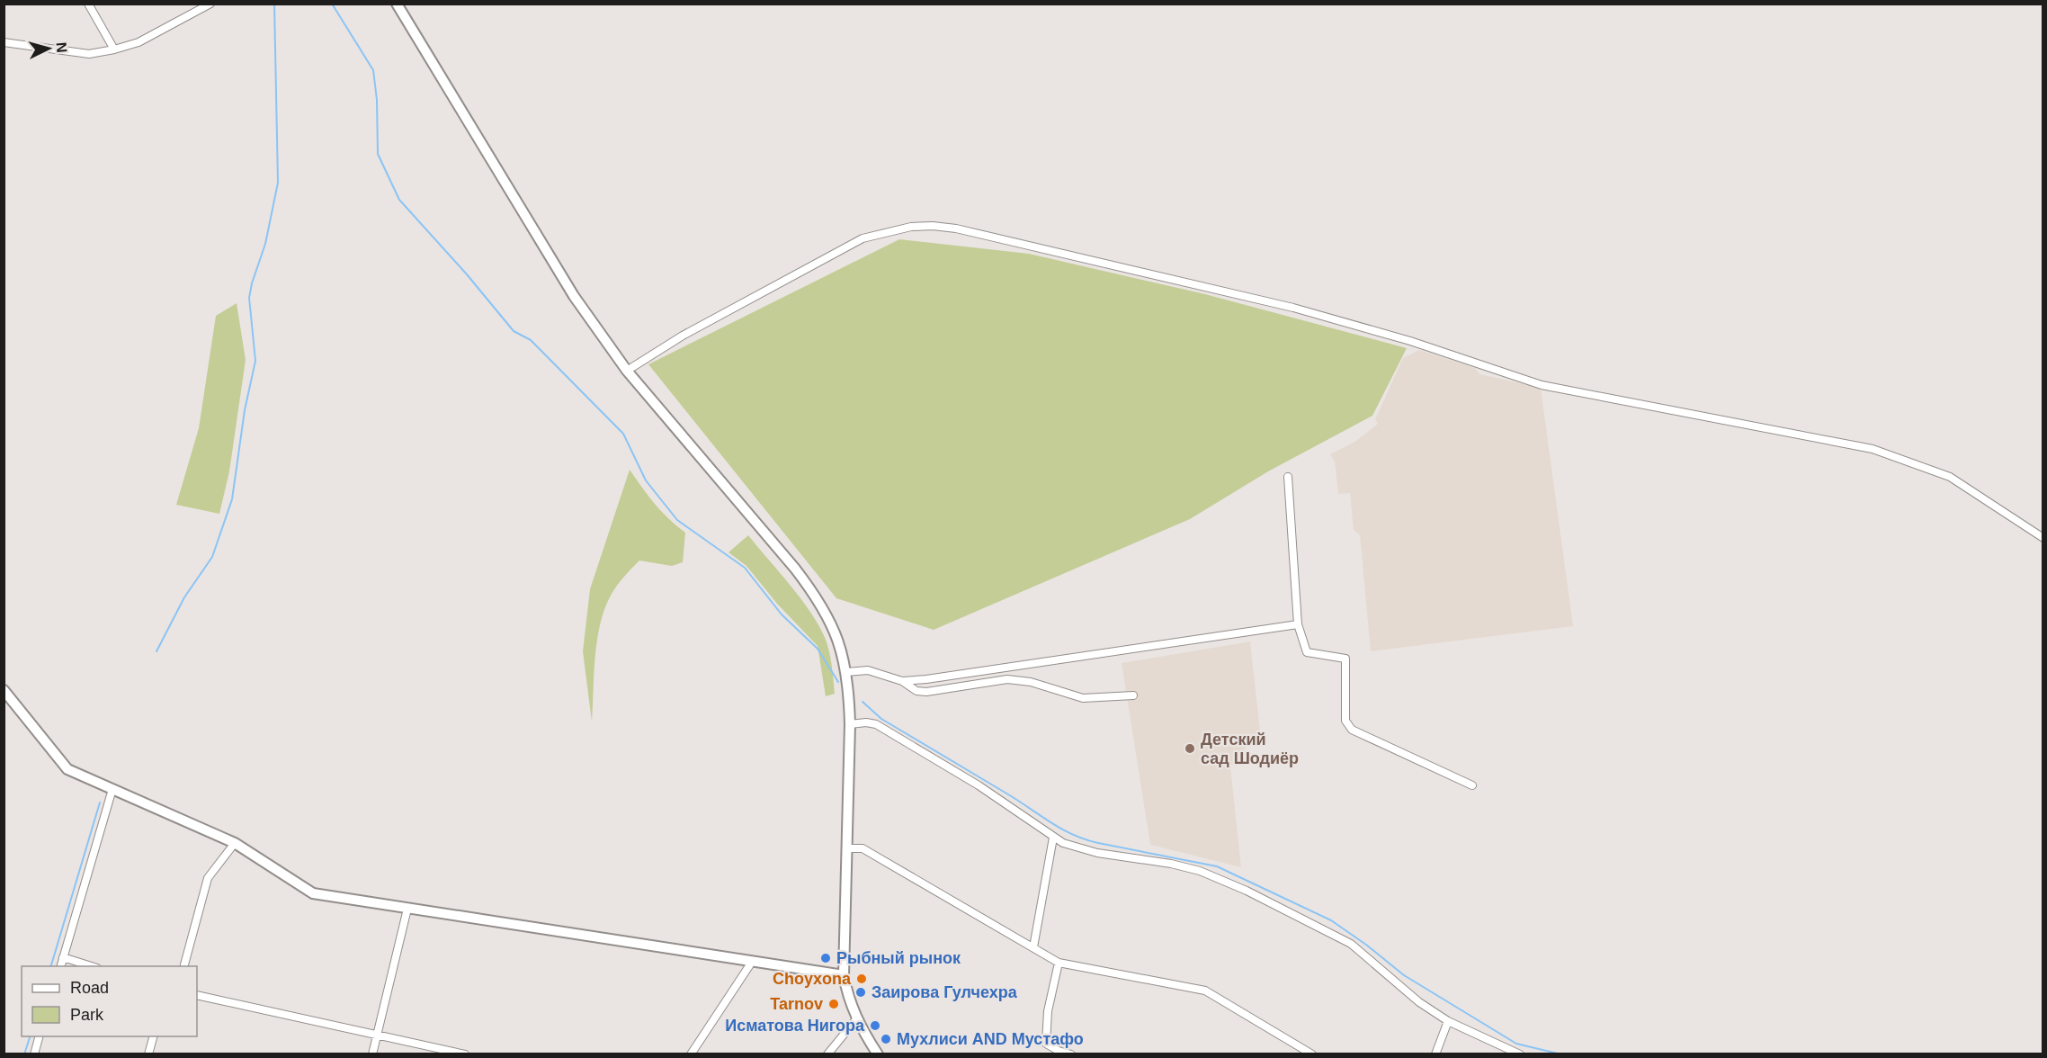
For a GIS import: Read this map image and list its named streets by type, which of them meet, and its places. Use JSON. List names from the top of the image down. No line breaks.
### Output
{"places":["Детский сад Шодиёр","Рыбный рынок","Choyxona","Заирова Гулчехра","Tarnov","Исматова Нигора","Мухлиси AND Мустафо"],"legend":["Road","Park"],"north":"right"}
